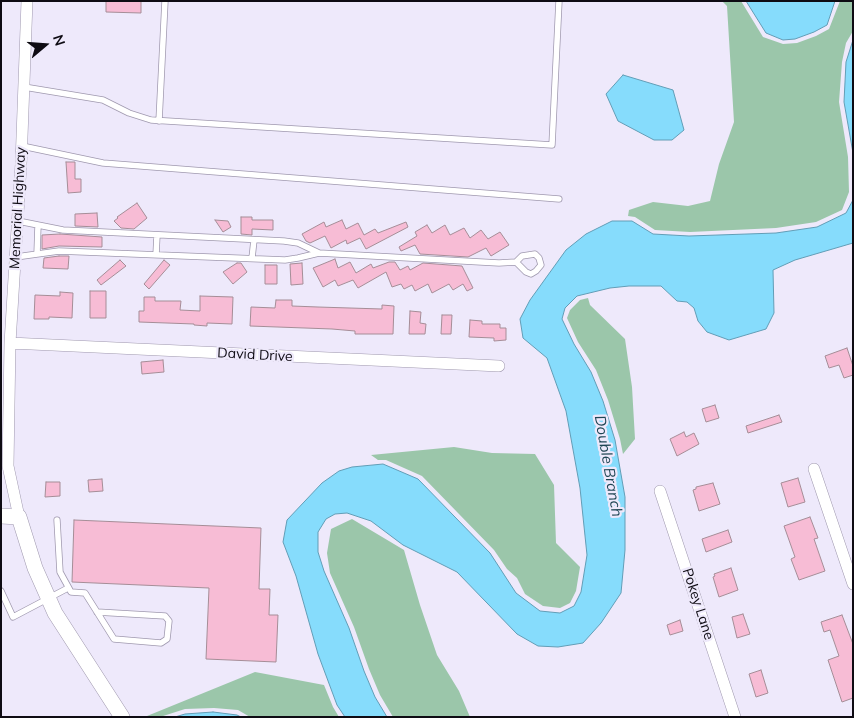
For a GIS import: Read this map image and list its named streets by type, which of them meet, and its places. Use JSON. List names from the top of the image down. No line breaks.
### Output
{"streets":{"street":["Memorial Highway","David Drive","Pokey Lane"]},"crossings":[["Memorial Highway","David Drive"]],"water":["Double Branch"],"north":"right"}
